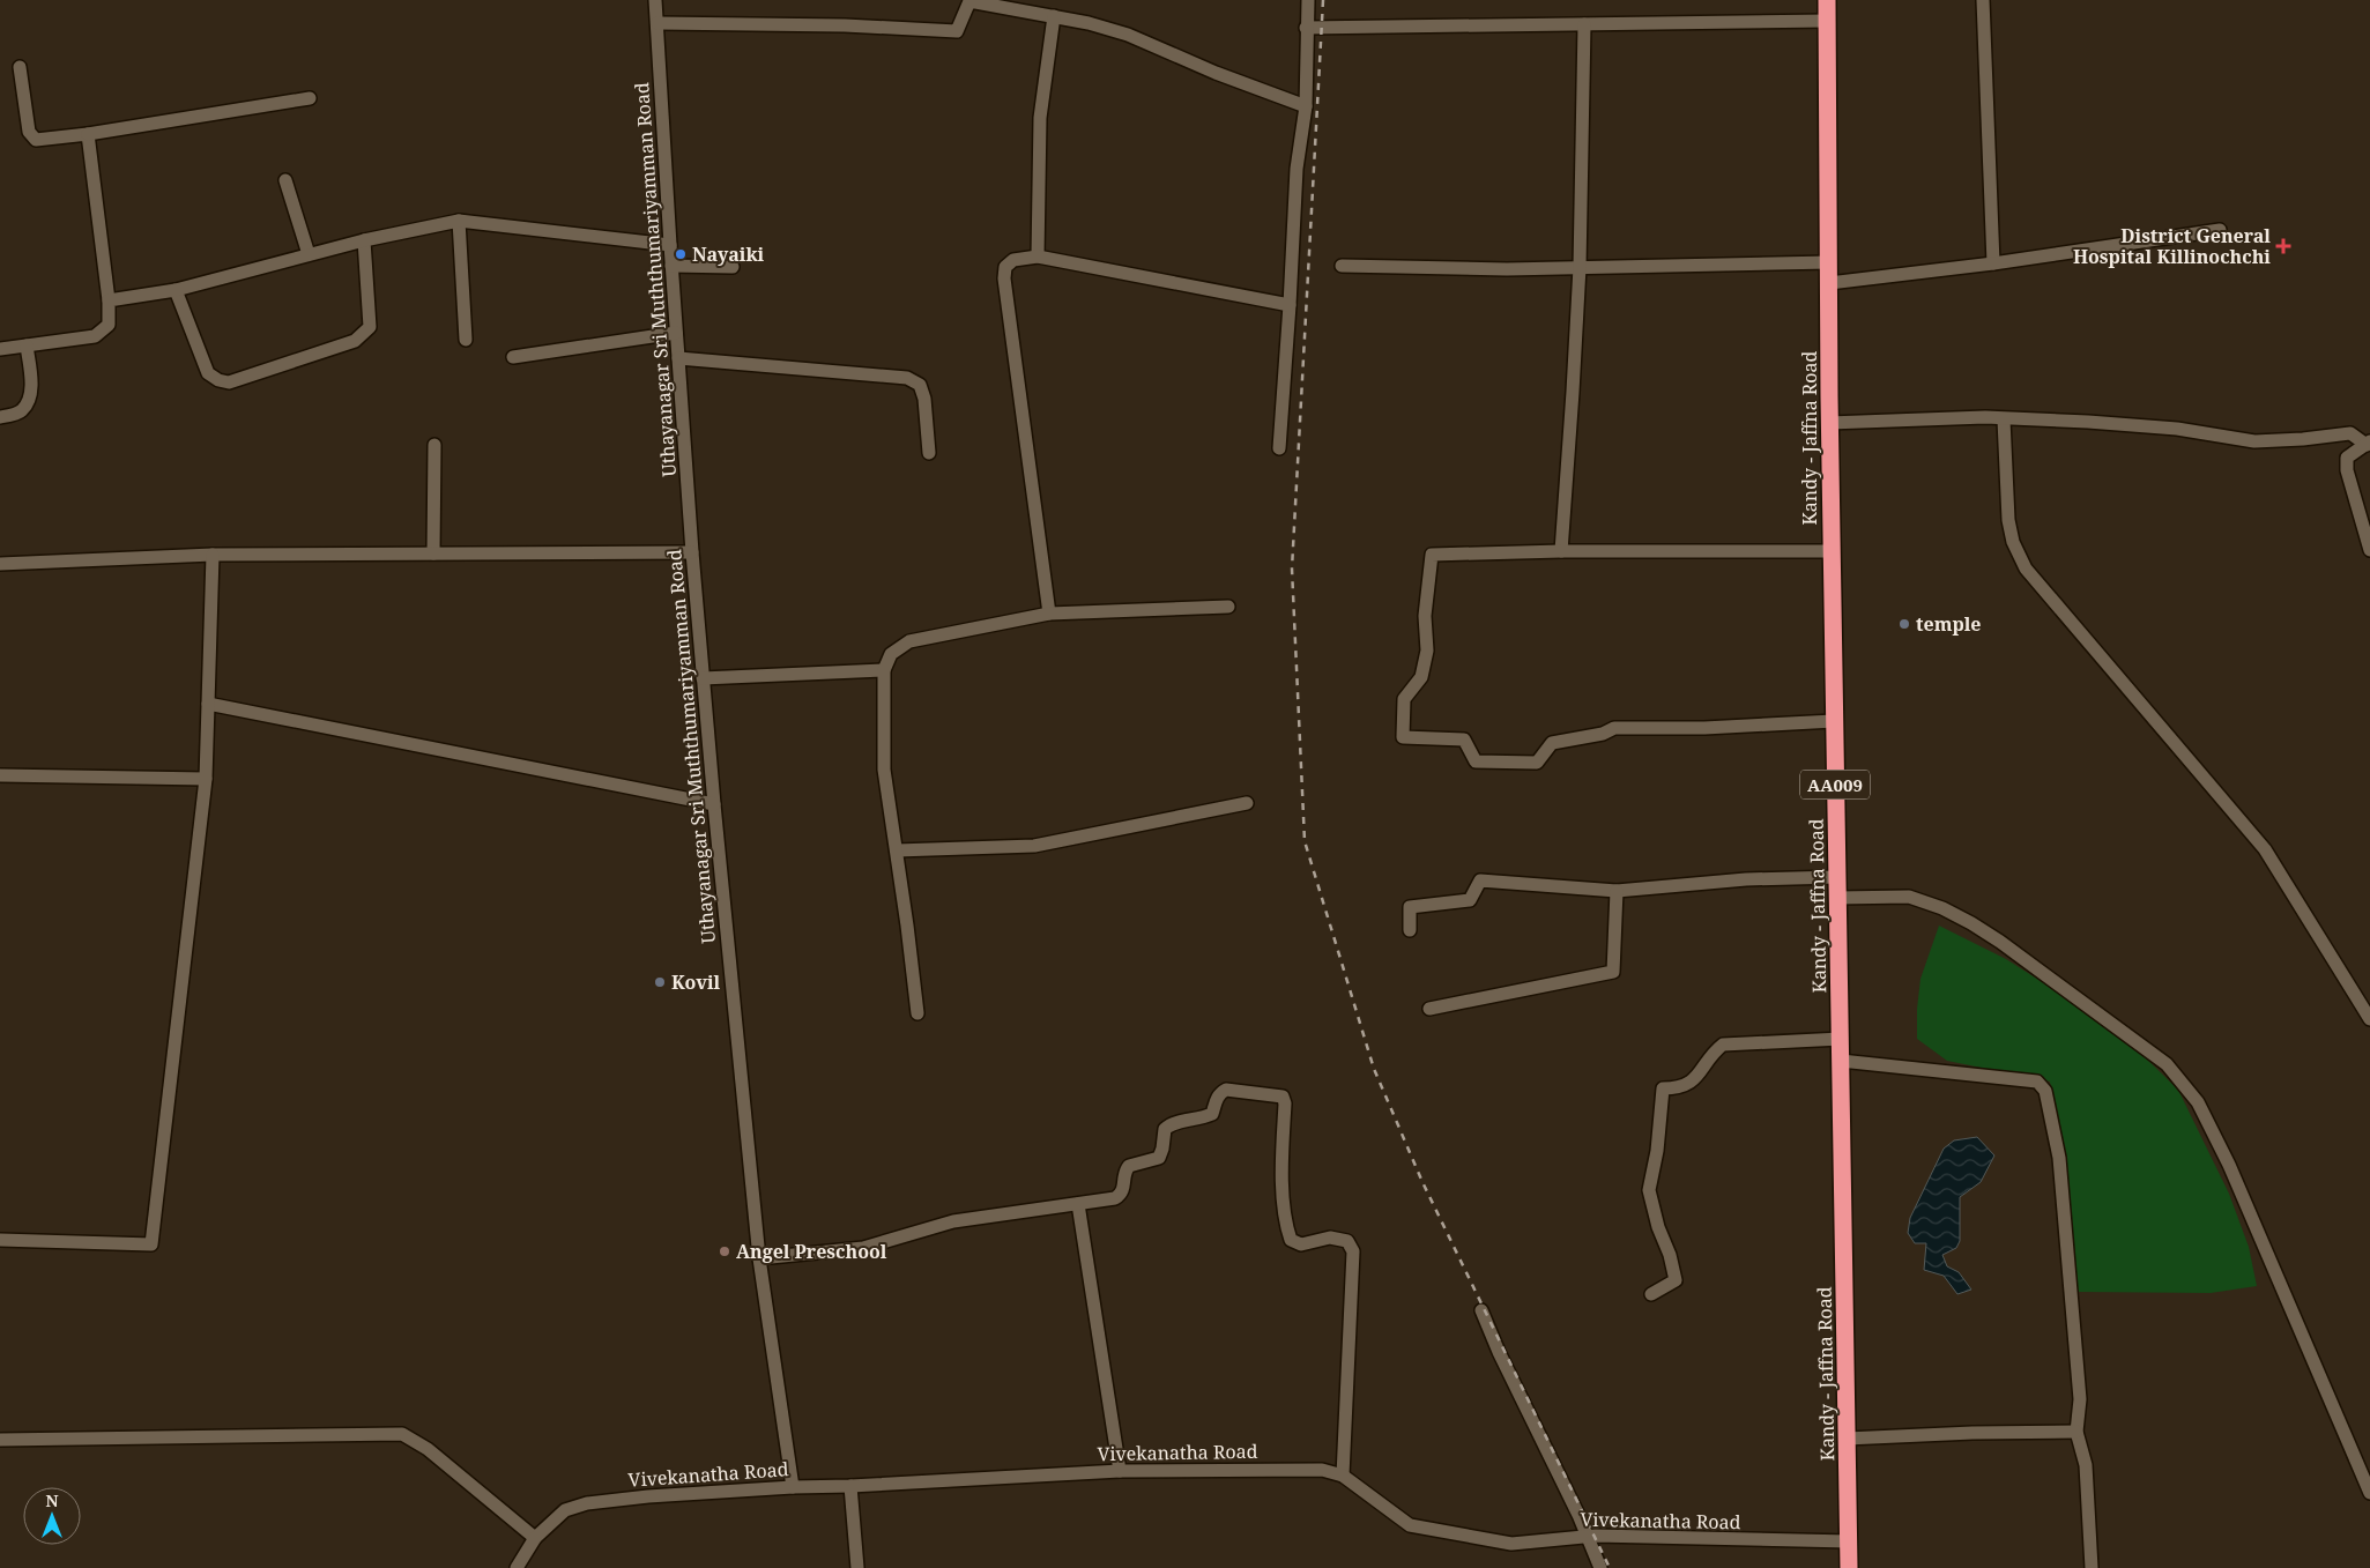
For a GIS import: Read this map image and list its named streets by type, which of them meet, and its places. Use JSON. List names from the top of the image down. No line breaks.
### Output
{"streets":{"highway":["Kandy - Jaffna Road","AA009"],"street":["Uthayanagar Sri Muththumariyamman Road","Vivekanatha Road"]},"crossings":[["Uthayanagar Sri Muththumariyamman Road","Vivekanatha Road"],["Kandy - Jaffna Road","Vivekanatha Road"]],"places":{"health":["District General Hospital Killinochchi"],"other":["Nayaiki","temple","Kovil","Angel Preschool"]},"north":"top"}
